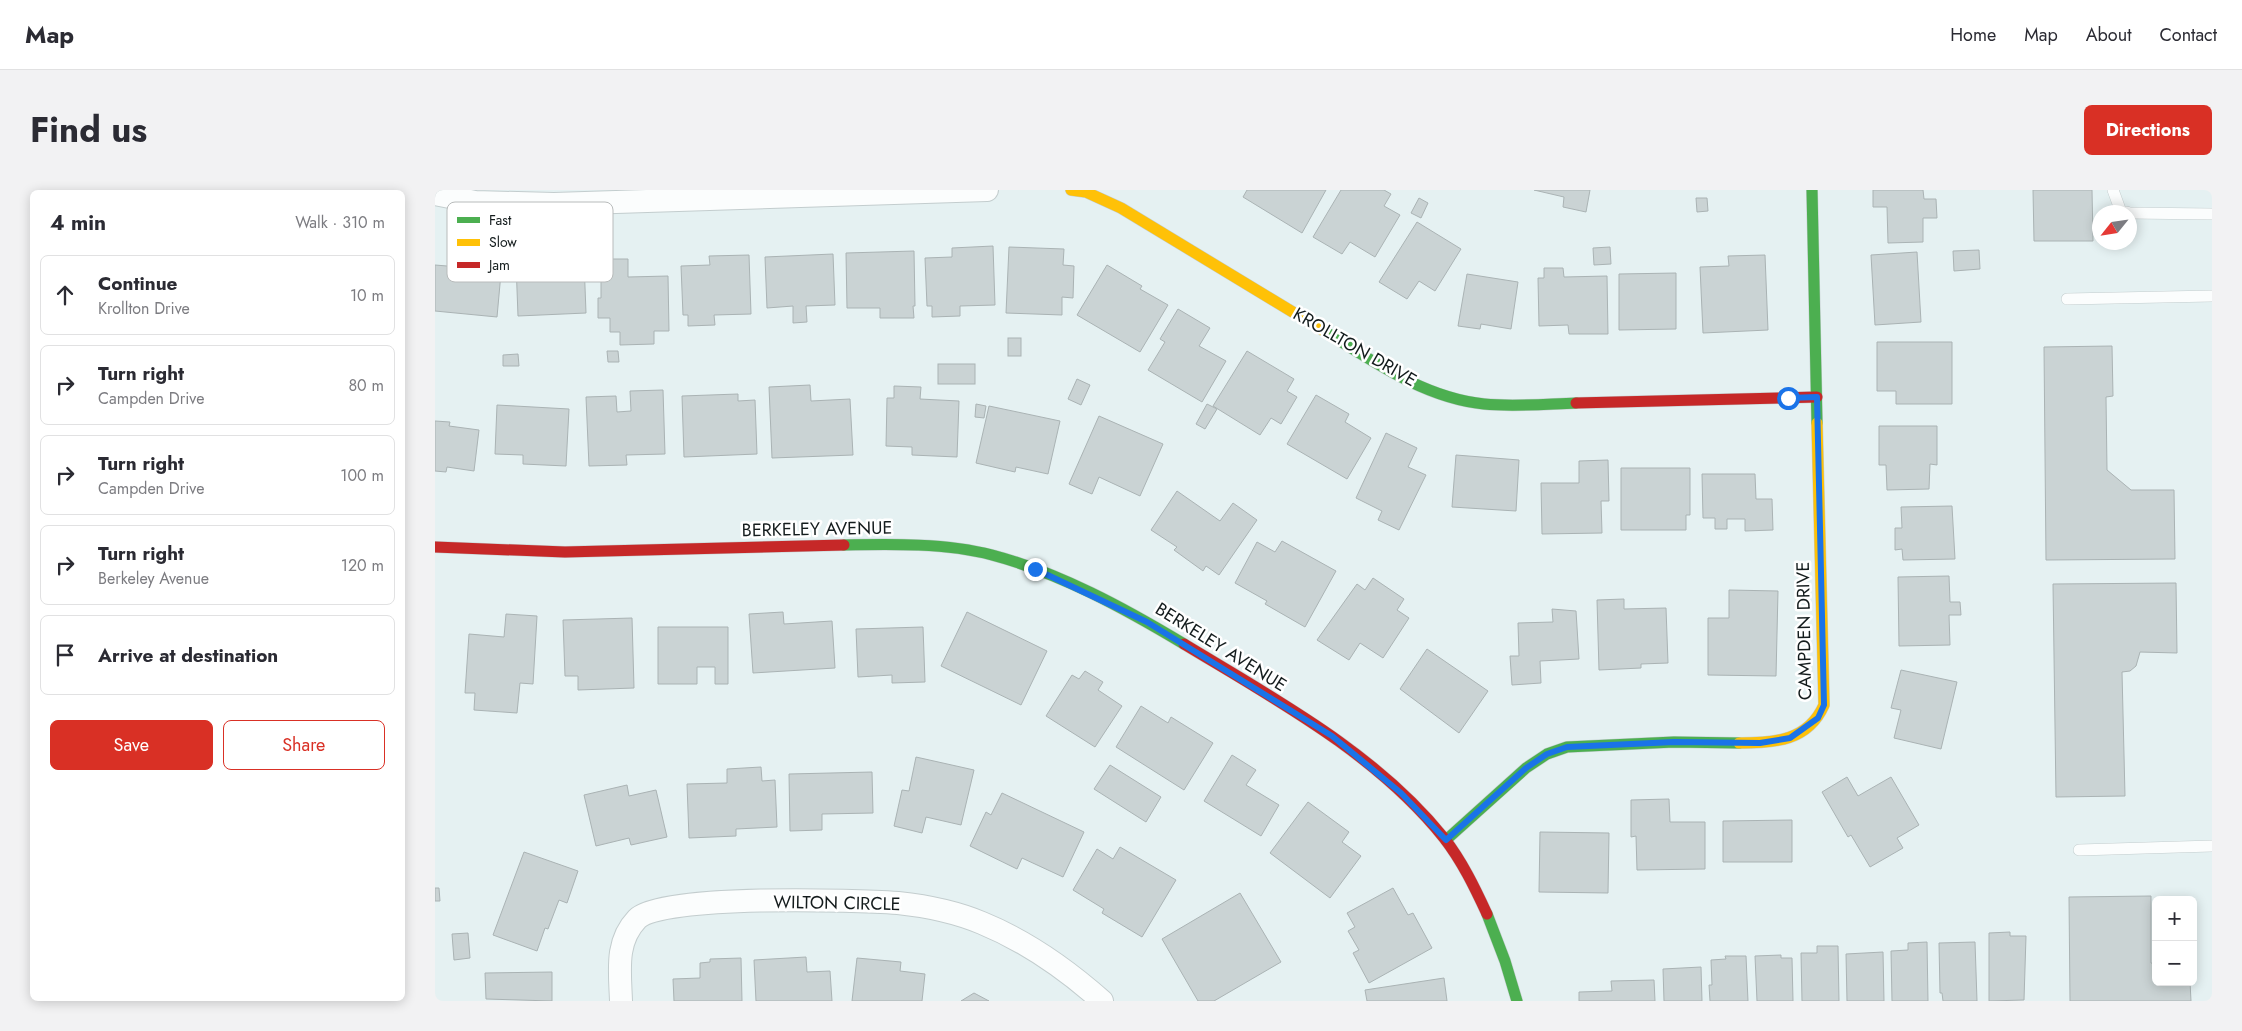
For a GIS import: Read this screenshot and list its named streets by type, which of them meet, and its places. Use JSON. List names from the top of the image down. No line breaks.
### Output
{"streets":{"street":["KROLLTON DRIVE","BERKELEY AVENUE","CAMPDEN DRIVE","WILTON CIRCLE"]},"crossings":[["KROLLTON DRIVE","CAMPDEN DRIVE"],["BERKELEY AVENUE","CAMPDEN DRIVE"]],"legend":["Fast","Slow","Jam"],"north":"bottom left","page":{"header":"Map","nav":["Home","Map","About","Contact"],"title":"Find us","buttons":["Directions",["Save","Share"]],"heading":["4 min","Walk · 310 m"],"list":[["Continue","Krollton Drive","10 m"],["Turn right","Campden Drive","80 m"],["Turn right","Campden Drive","100 m"],["Turn right","Berkeley Avenue","120 m"],"Arrive at destination"],"map_buttons":["+","−"]}}
